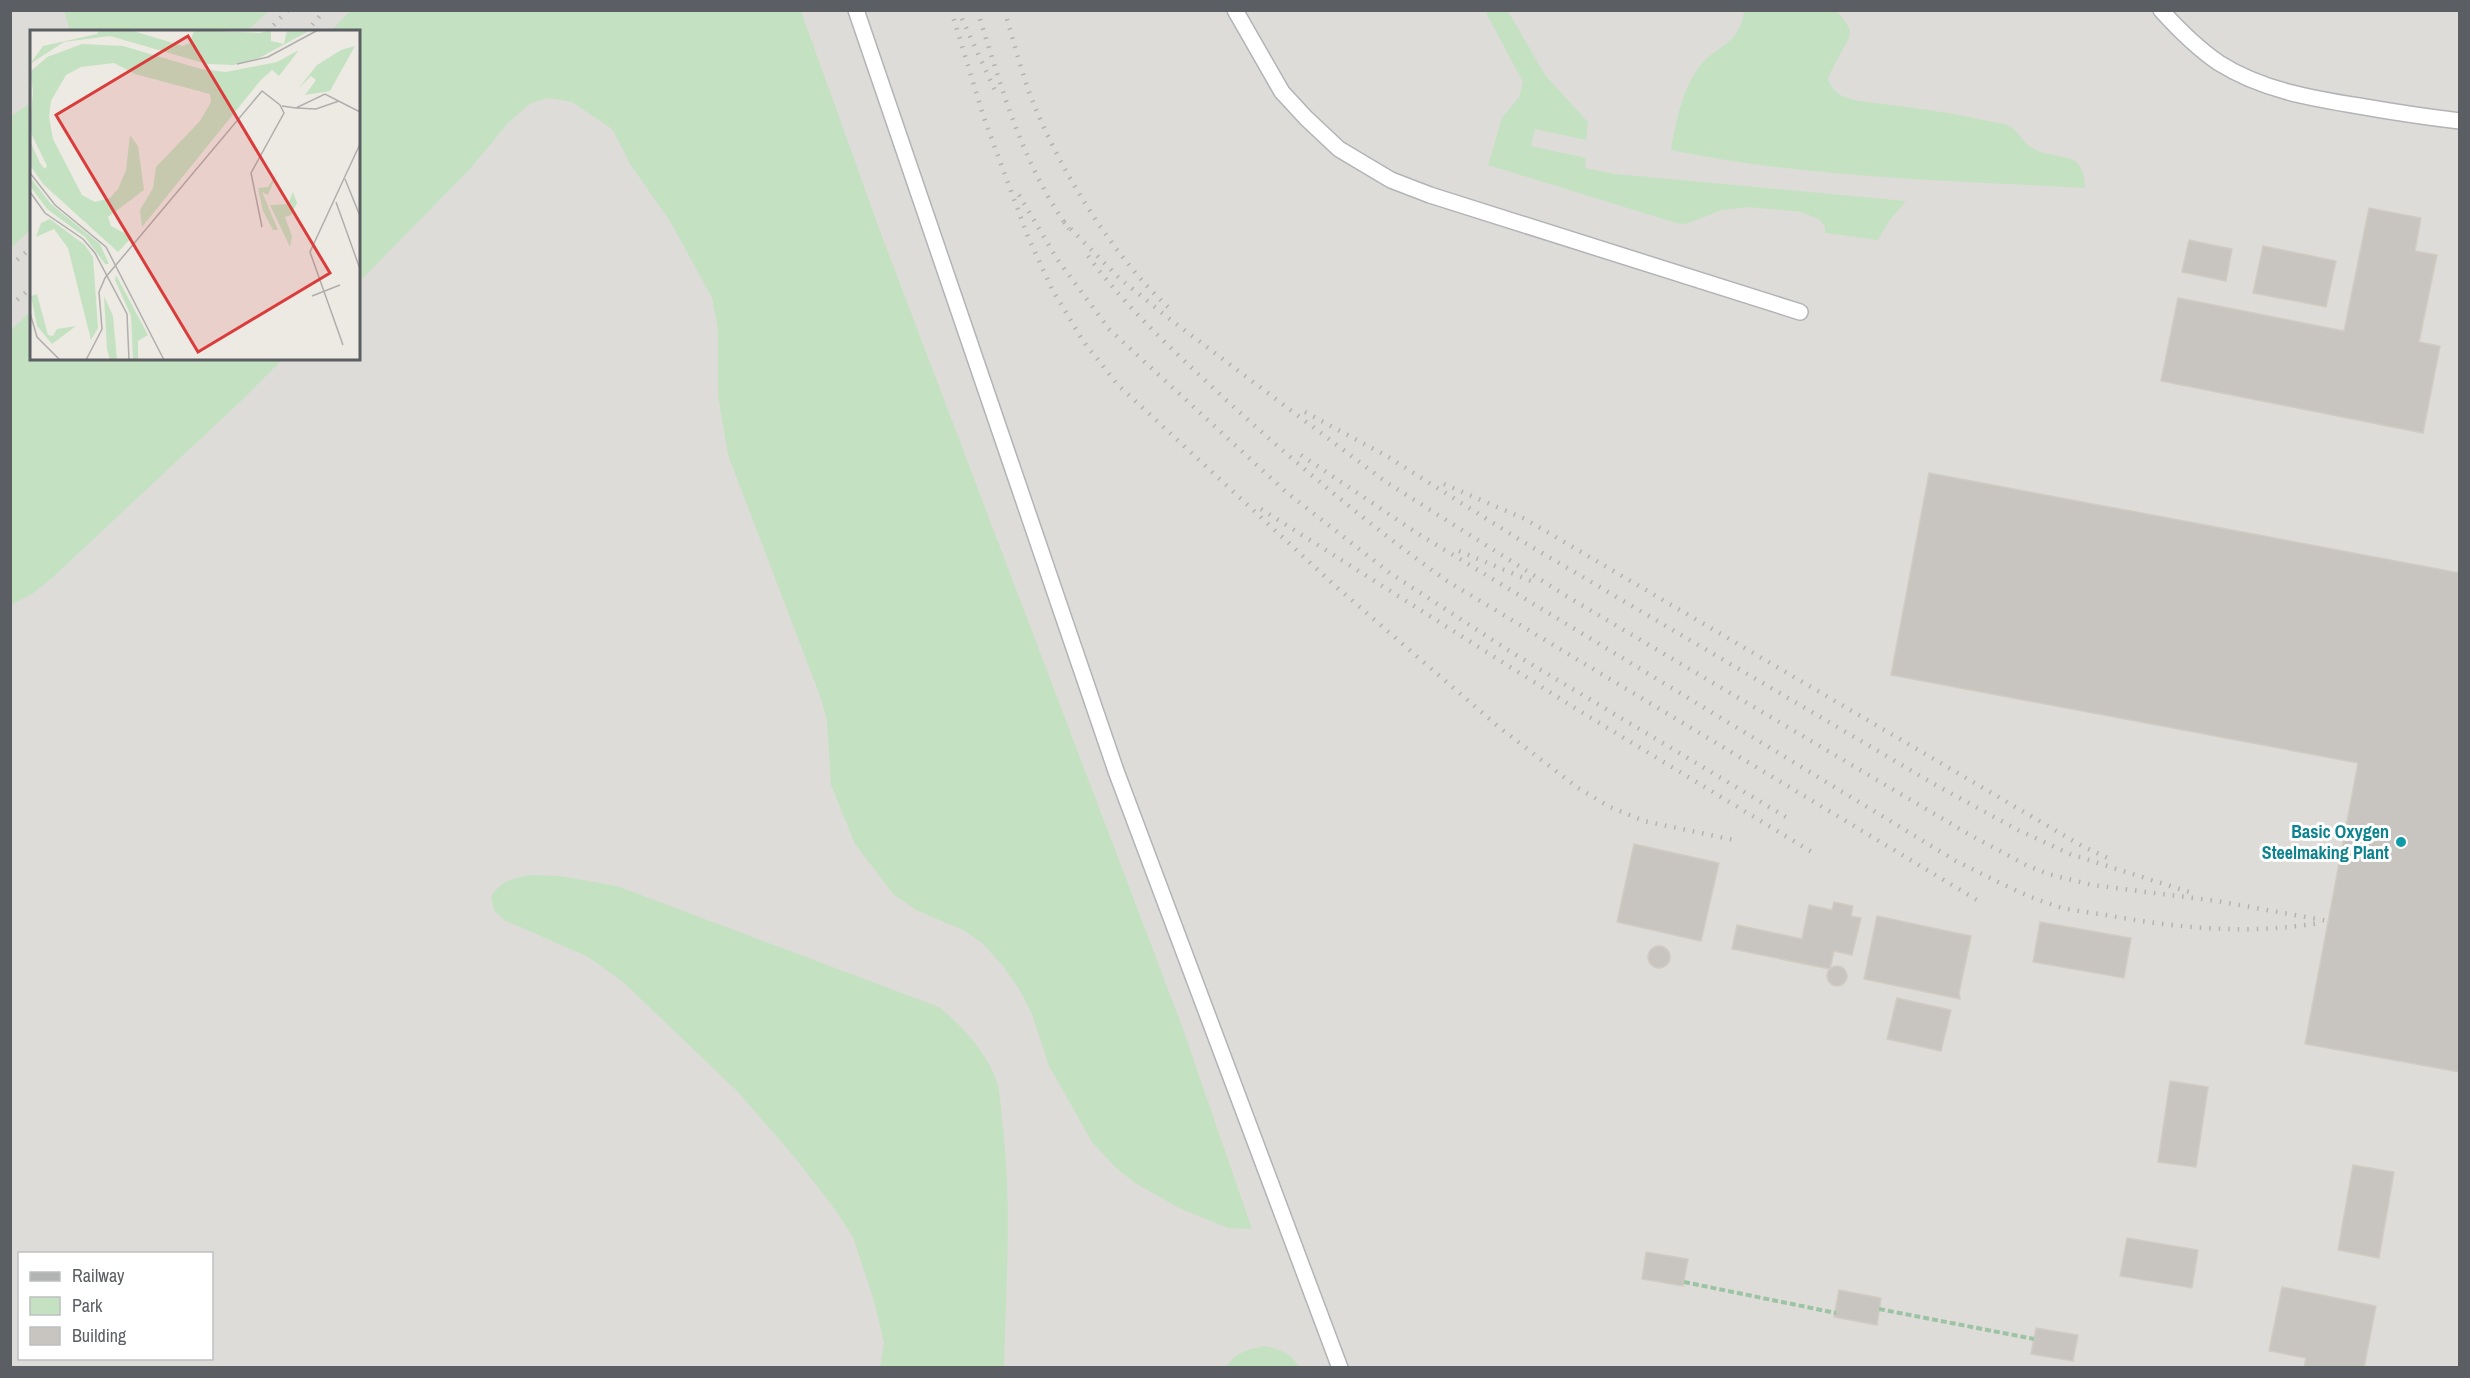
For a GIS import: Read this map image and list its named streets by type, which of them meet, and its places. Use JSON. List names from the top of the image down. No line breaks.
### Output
{"places":["Basic Oxygen Steelmaking Plant"],"legend":["Railway","Park","Building"]}
